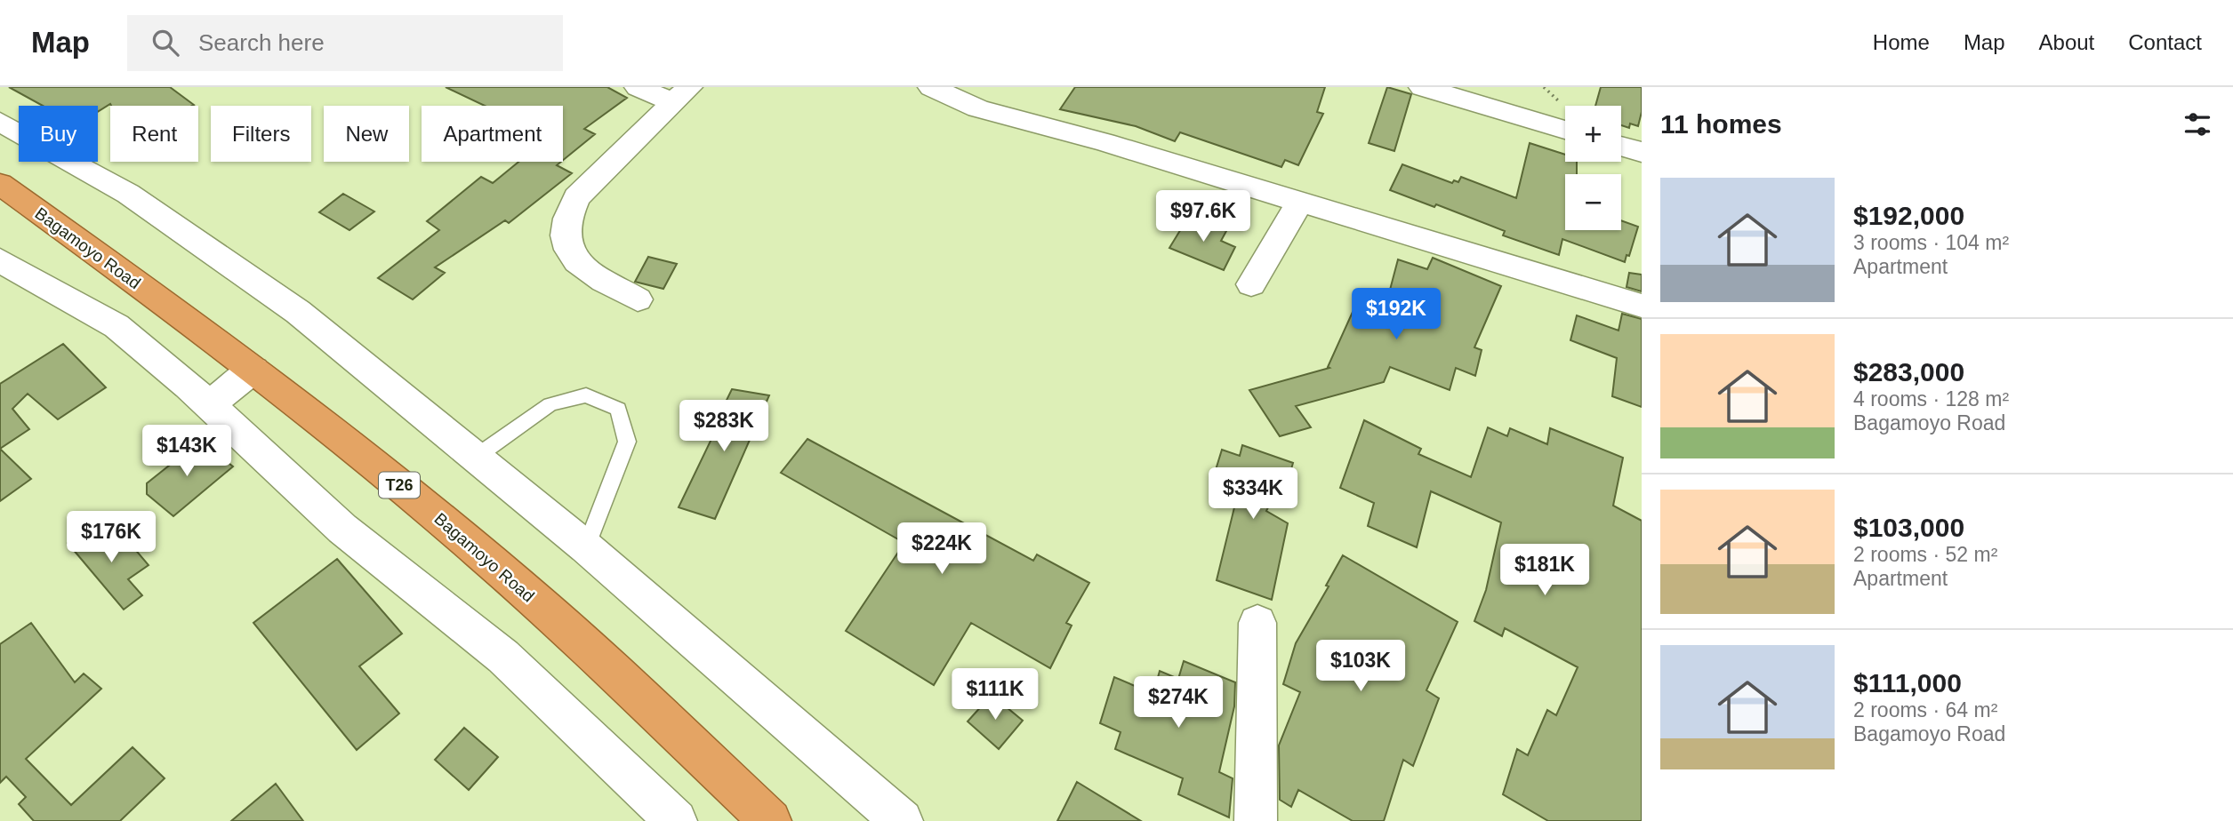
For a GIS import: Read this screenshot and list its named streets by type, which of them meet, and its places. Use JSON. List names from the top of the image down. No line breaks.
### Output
{"streets":{"highway":["Bagamoyo Road","T26"]},"page":{"header":"Map","search":"Search here","nav":["Home","Map","About","Contact"],"heading":"11 homes","map_buttons":["+","−"],"chip":["Buy","Rent","Filters","New","Apartment"],"list":[{"name":"$192,000","note":"3 rooms · 104 m² · Apartment"},{"name":"$283,000","note":"4 rooms · 128 m² · Bagamoyo Road"},{"name":"$103,000","note":"2 rooms · 52 m² · Apartment"},{"name":"$111,000","note":"2 rooms · 64 m² · Bagamoyo Road"}],"price":["$97.6K","$192K","$283K","$143K","$334K","$176K","$224K","$181K","$103K","$111K","$274K"]}}
